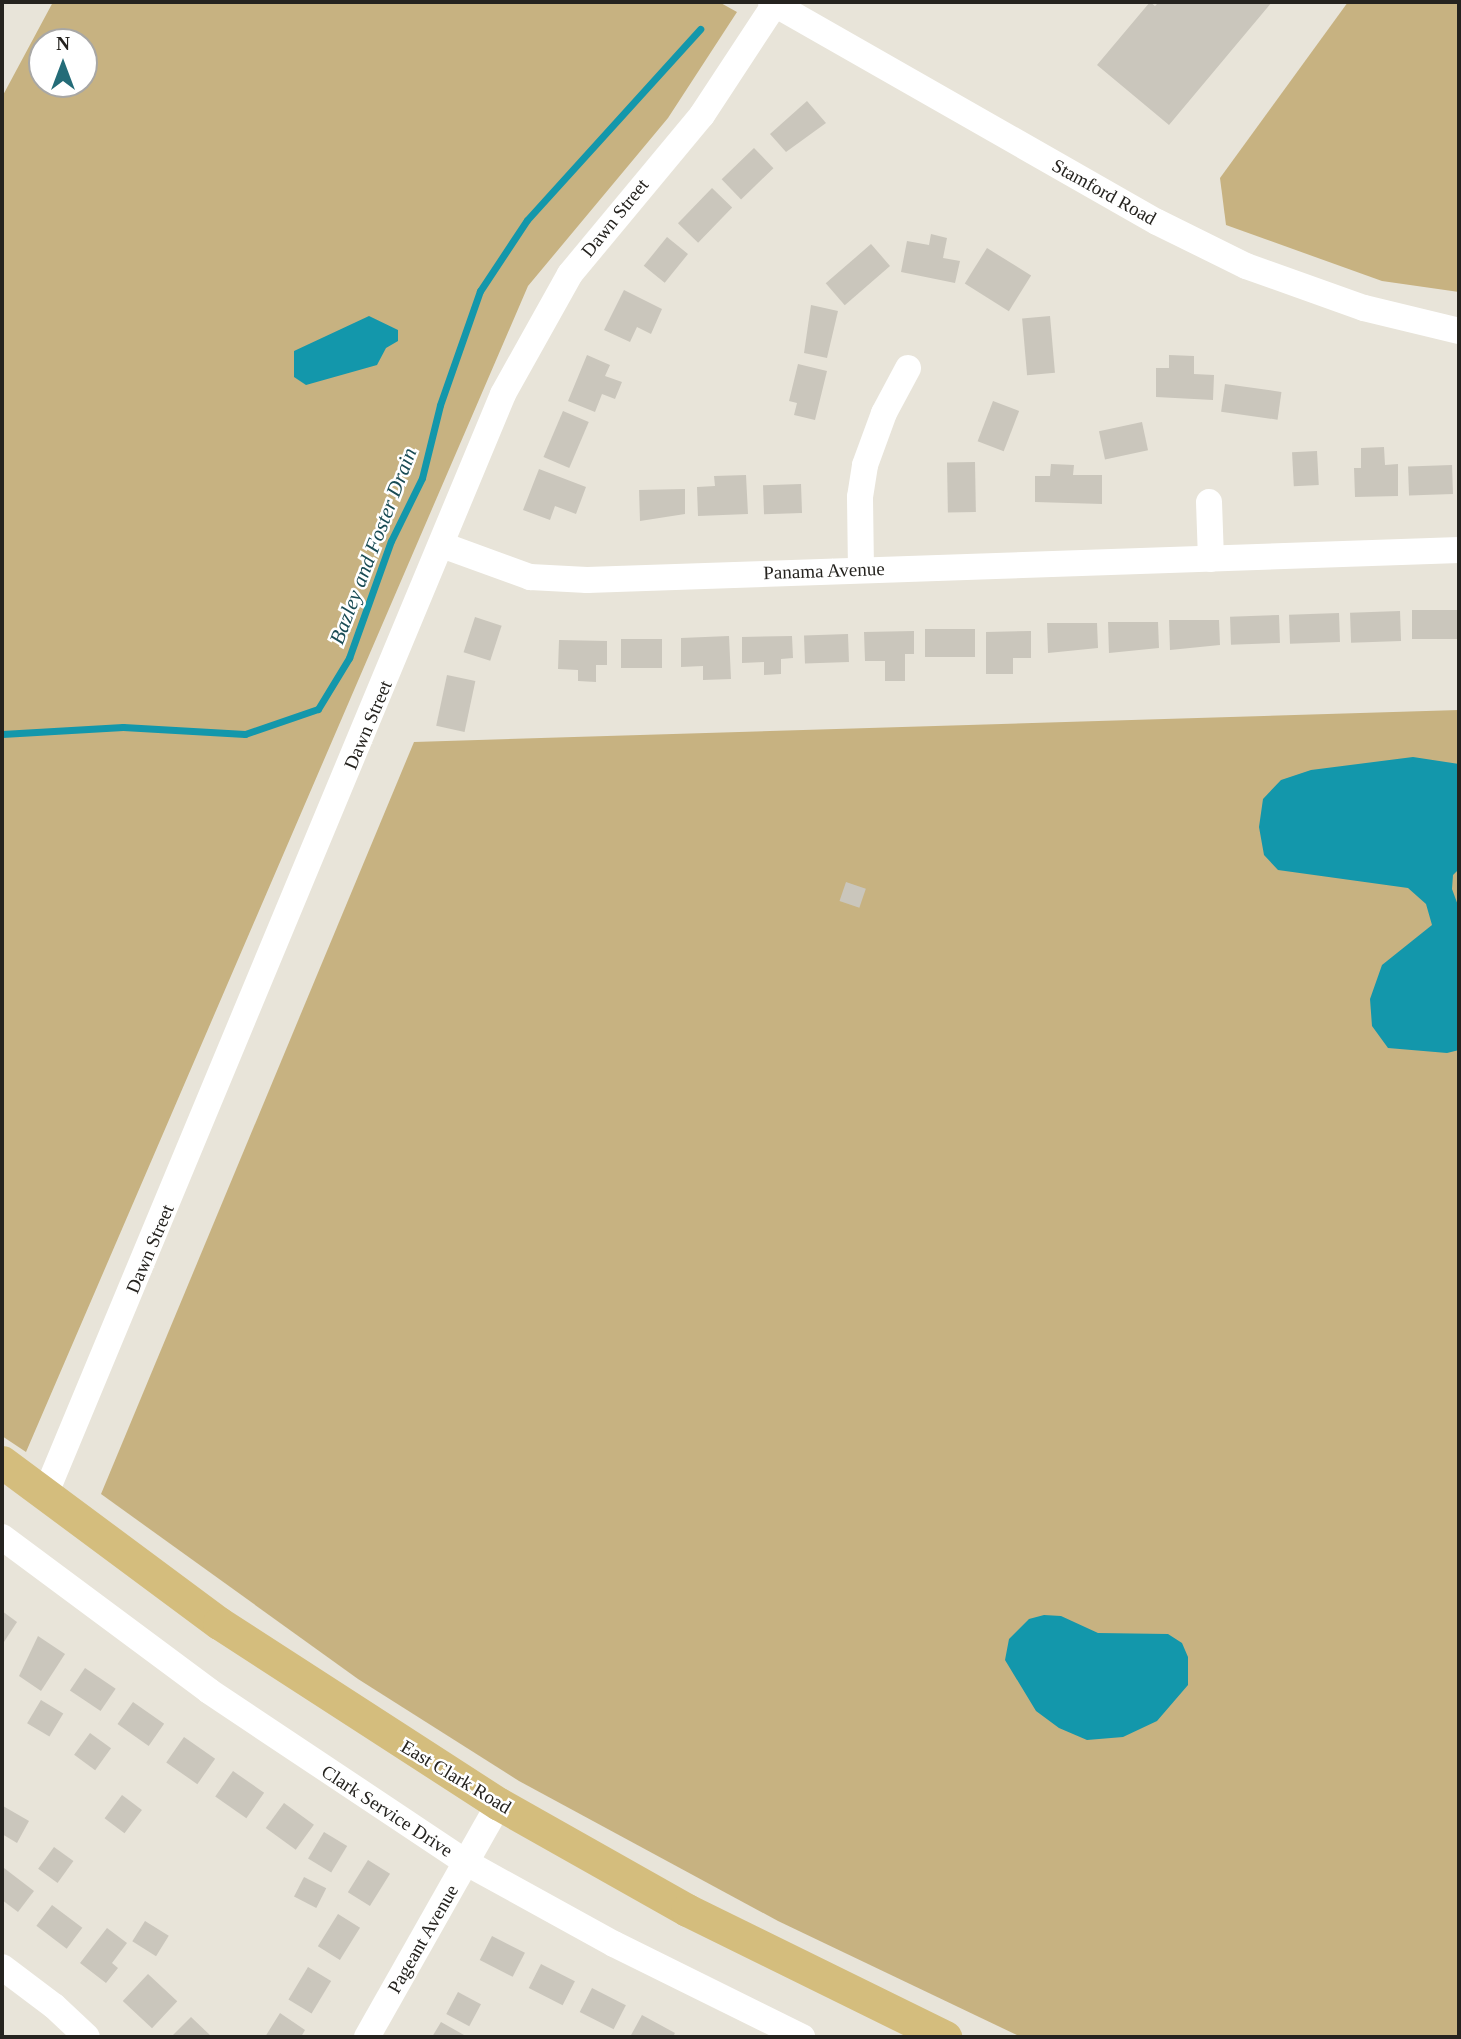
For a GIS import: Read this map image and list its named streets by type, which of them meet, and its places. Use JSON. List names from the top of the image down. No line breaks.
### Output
{"streets":{"main road":["East Clark Road"],"street":["Stamford Road","Dawn Street","Panama Avenue","Clark Service Drive","Pageant Avenue"]},"crossings":[["Stamford Road","Dawn Street"],["Dawn Street","Panama Avenue"],["Dawn Street","East Clark Road"],["East Clark Road","Pageant Avenue"],["Clark Service Drive","Pageant Avenue"]],"water":["Bazley and Foster Drain"],"north":"top"}
